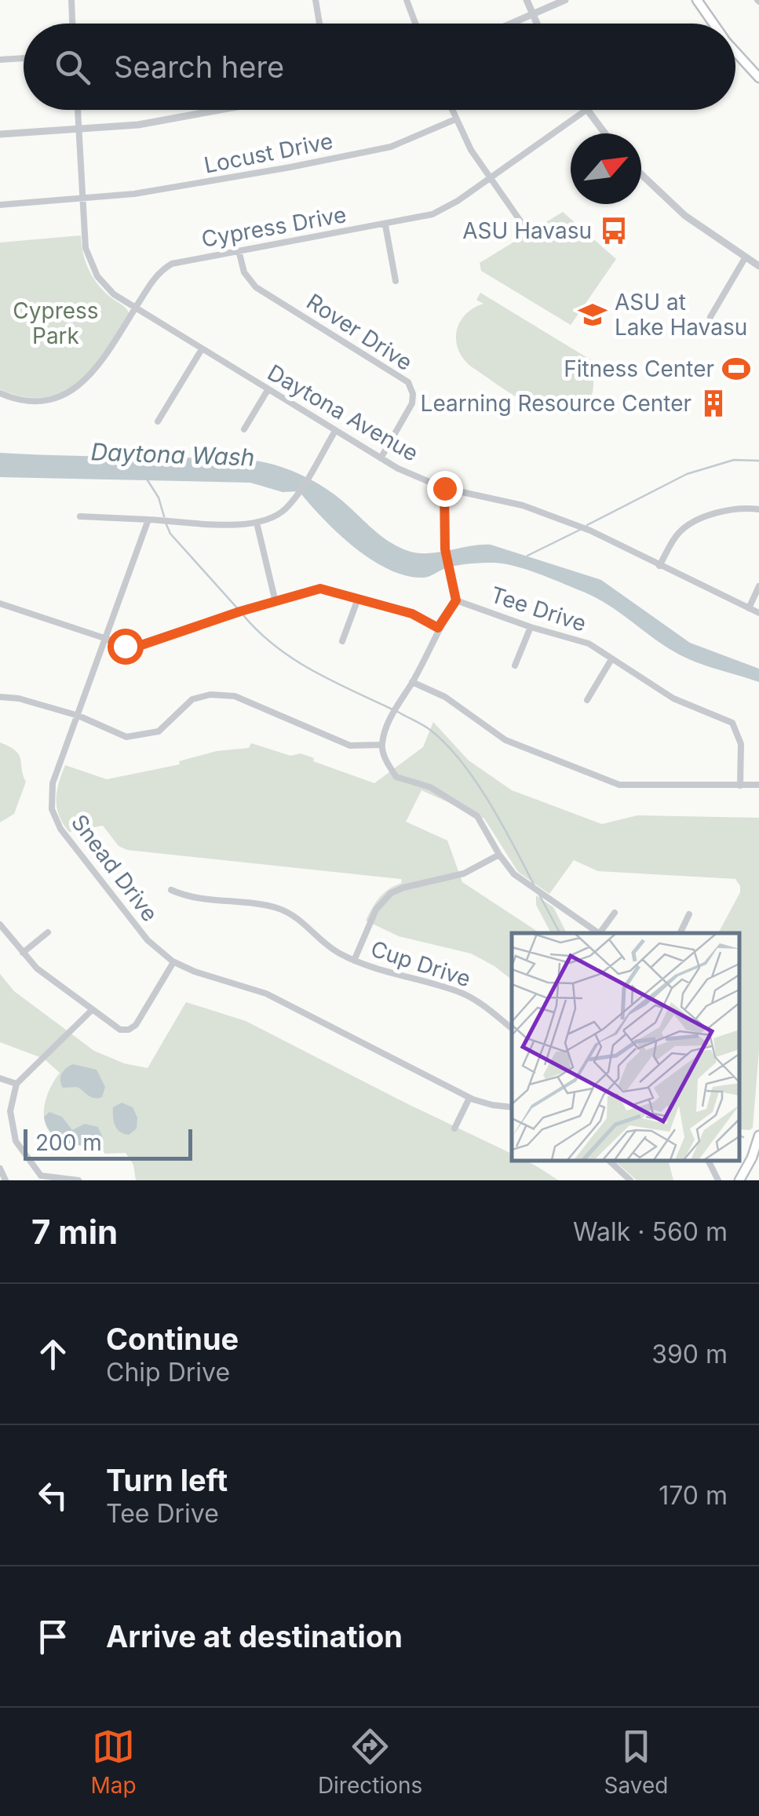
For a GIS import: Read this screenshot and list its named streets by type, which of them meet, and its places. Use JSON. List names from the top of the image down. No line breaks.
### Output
{"streets":{"street":["Locust Drive","Cypress Drive","Rover Drive","Daytona Avenue","Tee Drive","Snead Drive","Cup Drive"]},"crossings":[["Locust Drive","Daytona Avenue"],["Cypress Drive","Rover Drive"],["Cypress Drive","Daytona Avenue"],["Rover Drive","Daytona Avenue"],["Daytona Avenue","Tee Drive"]],"water":["Daytona Wash"],"parks":["Cypress Park"],"places":{"bus stop":["ASU Havasu"],"school or university":["ASU at Lake Havasu"],"sports":["Fitness Center"],"building":["Learning Resource Center"]},"scale_bar":"200 m","north":"top right","page":{"search":"Search here","scale":"200 m","heading":["7 min","Walk · 560 m"],"list":[["Continue","Chip Drive","390 m"],["Turn left","Tee Drive","170 m"],"Arrive at destination"],"nav":["Map","Directions","Saved"]}}
